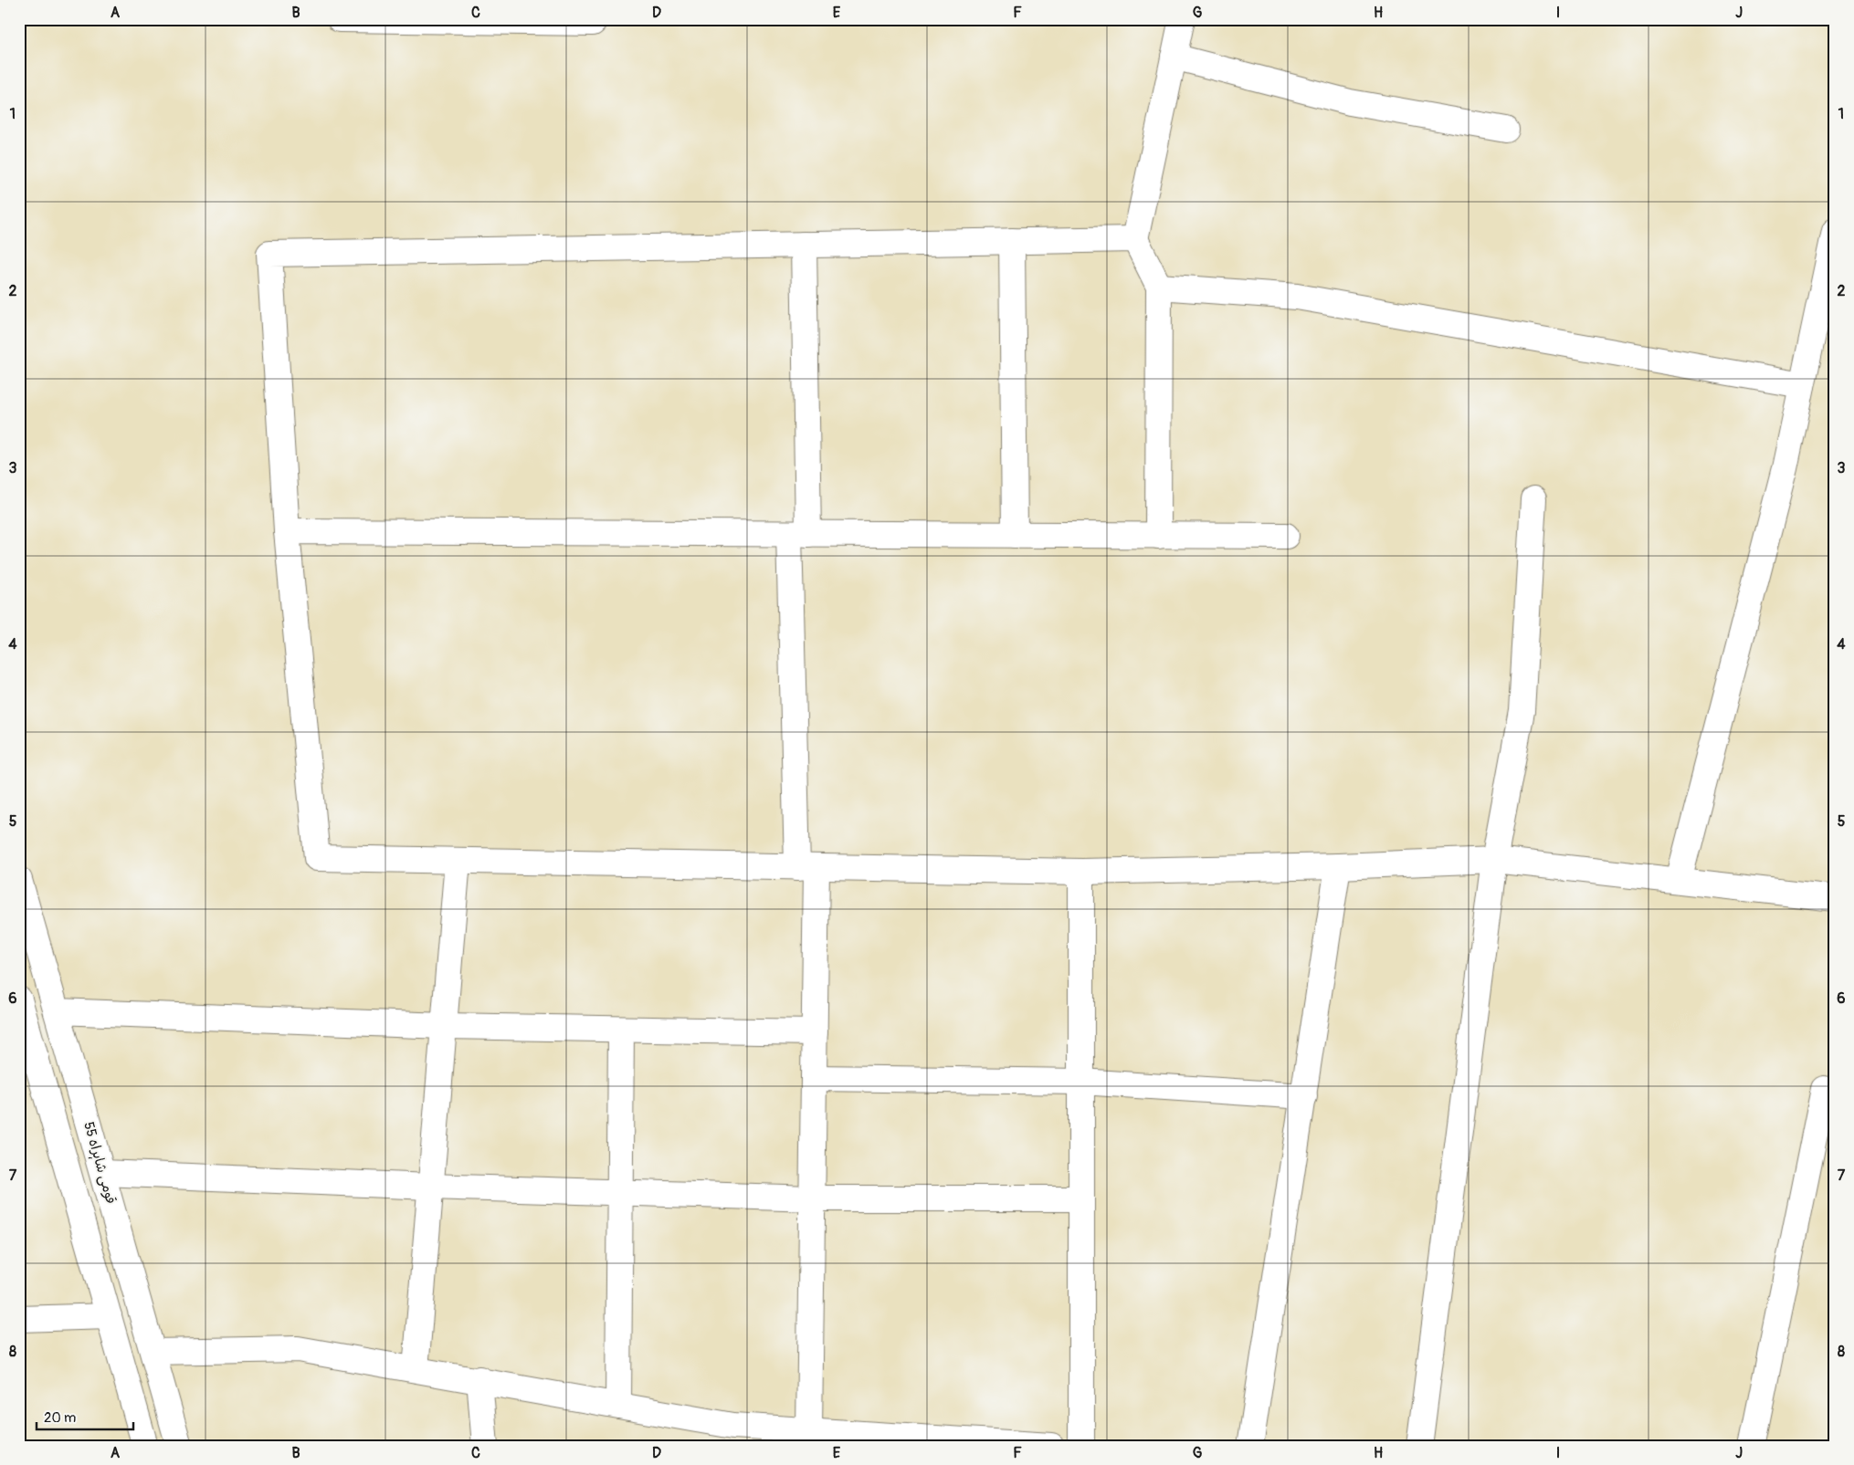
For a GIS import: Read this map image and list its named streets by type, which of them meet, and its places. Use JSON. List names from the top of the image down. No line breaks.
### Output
{"streets":{"main road":["قومی شاہراہ 55"]},"scale_bar":"20 m","grid":{"columns":["A","B","C","D","E","F","G","H","I","J"],"rows":["1","2","3","4","5","6","7","8"]}}
